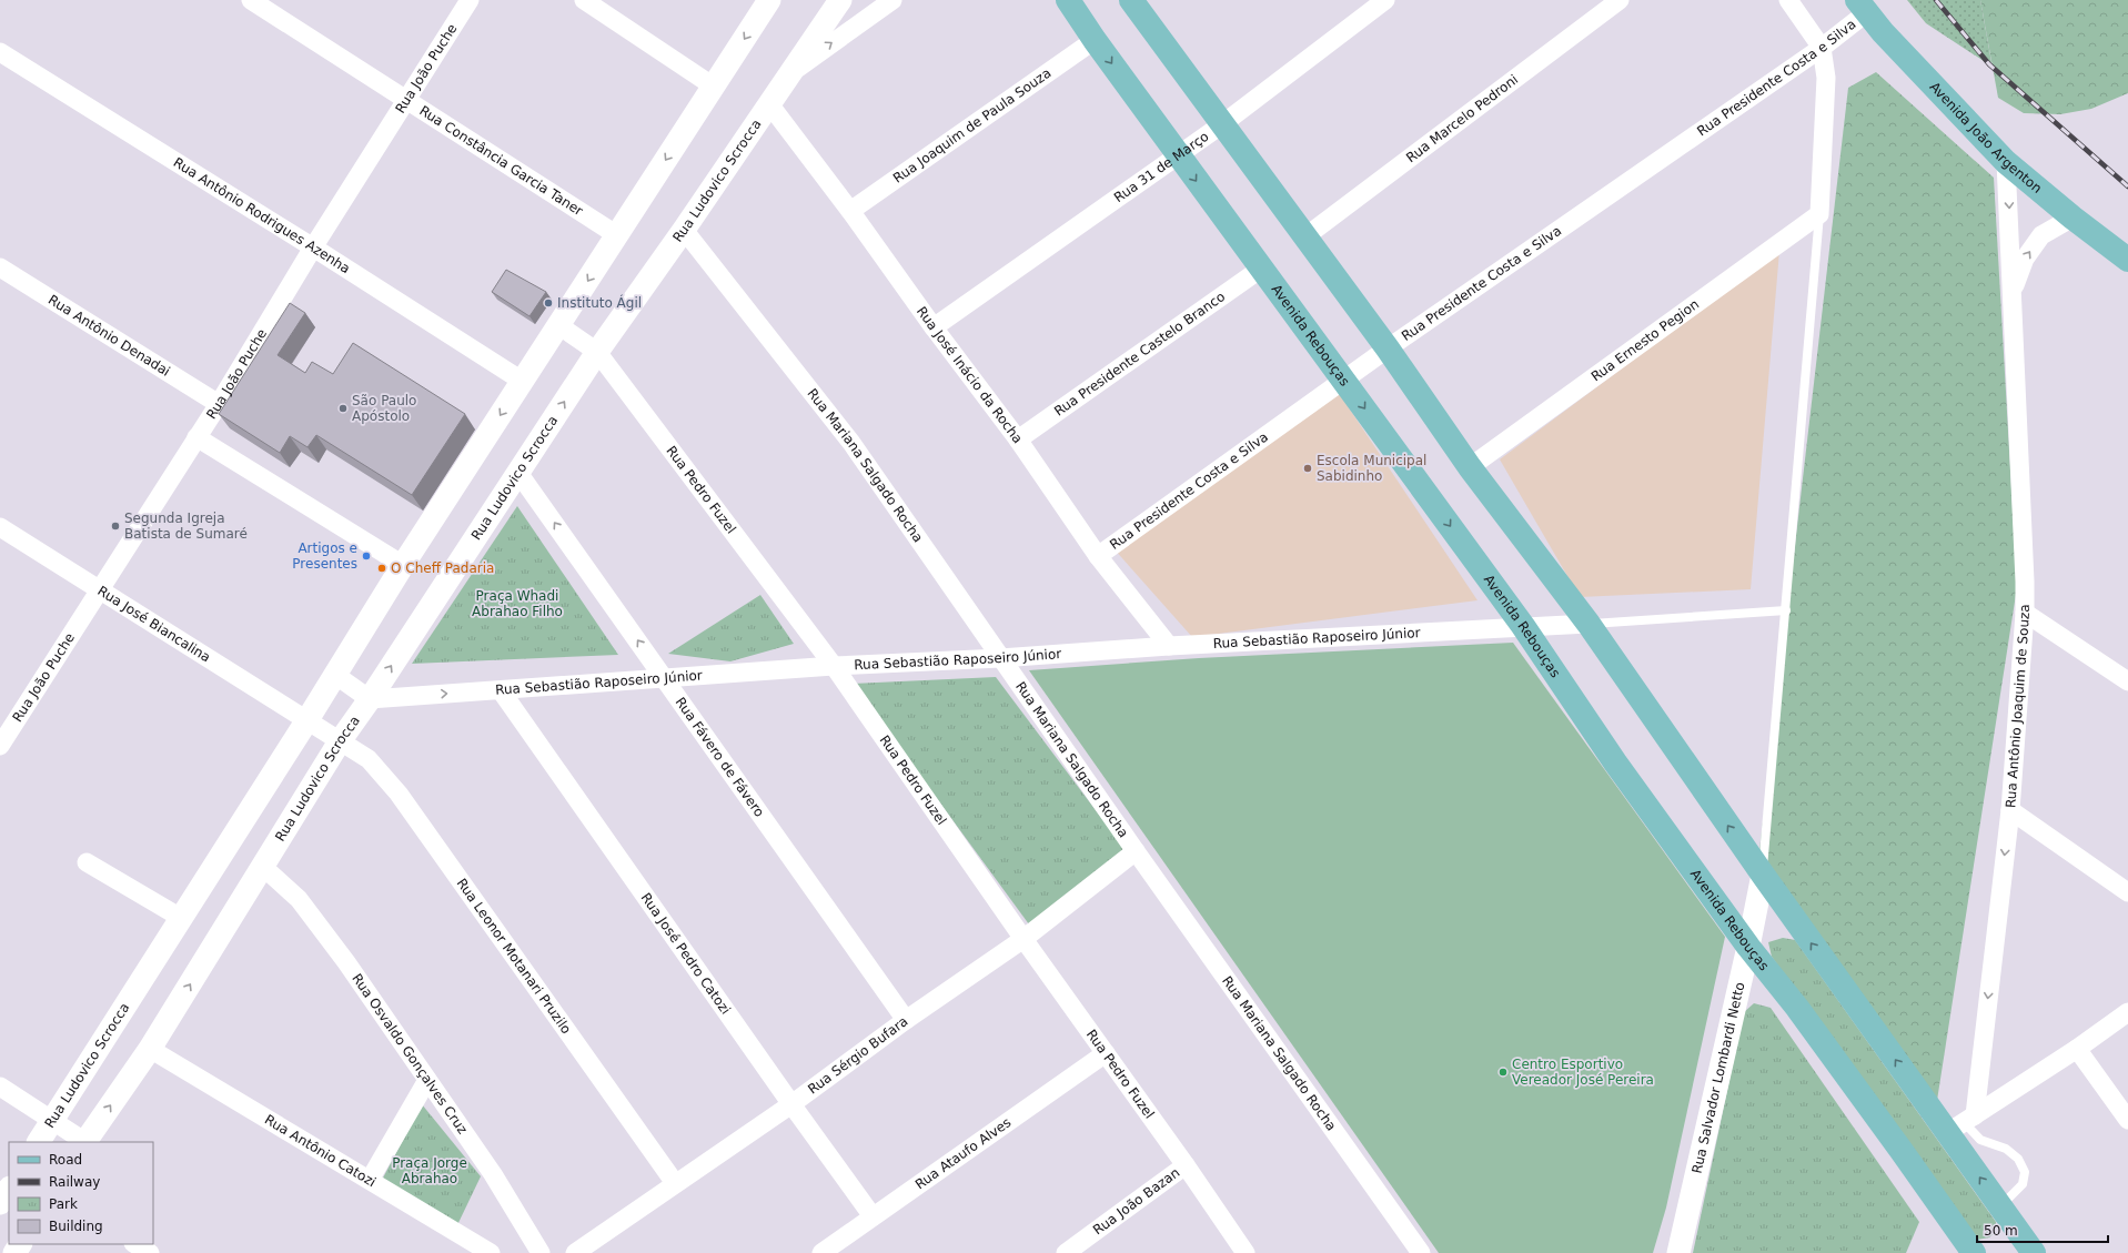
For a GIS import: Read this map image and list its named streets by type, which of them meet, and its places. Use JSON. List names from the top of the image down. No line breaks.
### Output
{"streets":{"main road":["Avenida João Argenton","Avenida Rebouças"],"street":["Rua João Puche","Rua Presidente Costa e Silva","Rua Marcelo Pedroni","Rua Joaquim de Paula Souza","Rua Constância Garcia Taner","Rua 31 de Março","Rua Ludovico Scrocca","Rua Antônio Rodrigues Azenha","Rua Antônio Denadai","Rua Ernesto Pegion","Rua Presidente Castelo Branco","Rua José Inácio da Rocha","Rua Mariana Salgado Rocha","Rua Pedro Fuzel","Rua José Biancalina","Rua Sebastião Raposeiro Júnior","Rua Antônio Joaquim de Souza","Rua Fávero de Fávero","Rua José Pedro Catozi","Rua Leonor Motanari Pruzilo","Rua Osvaldo Gonçalves Cruz","Rua Sérgio Bufara","Rua Salvador Lombardi Netto","Rua Antônio Catozi","Rua Ataufo Alves","Rua João Bazan"]},"crossings":[["Rua João Puche","Rua Constância Garcia Taner"],["Rua João Puche","Rua Antônio Rodrigues Azenha"],["Rua João Puche","Rua Antônio Denadai"],["Rua João Puche","Rua José Biancalina"],["Rua Presidente Costa e Silva","Avenida João Argenton"],["Rua Presidente Costa e Silva","Avenida Rebouças"],["Rua Presidente Costa e Silva","Rua José Inácio da Rocha"],["Rua Joaquim de Paula Souza","Avenida Rebouças"],["Rua Joaquim de Paula Souza","Rua José Inácio da Rocha"],["Avenida João Argenton","Rua Antônio Joaquim de Souza"],["Rua Constância Garcia Taner","Rua Ludovico Scrocca"],["Rua 31 de Março","Avenida Rebouças"],["Rua 31 de Março","Rua José Inácio da Rocha"],["Rua Ludovico Scrocca","Rua Antônio Rodrigues Azenha"],["Rua Ludovico Scrocca","Rua José Inácio da Rocha"],["Rua Ludovico Scrocca","Rua Mariana Salgado Rocha"],["Rua Ludovico Scrocca","Rua Pedro Fuzel"],["Rua Ludovico Scrocca","Rua José Biancalina"],["Rua Ludovico Scrocca","Rua Sebastião Raposeiro Júnior"],["Rua Ludovico Scrocca","Rua Fávero de Fávero"],["Rua Ludovico Scrocca","Rua Leonor Motanari Pruzilo"],["Rua Ludovico Scrocca","Rua Osvaldo Gonçalves Cruz"],["Rua Ludovico Scrocca","Rua Antônio Catozi"],["Avenida Rebouças","Rua Presidente Castelo Branco"],["Avenida Rebouças","Rua Sebastião Raposeiro Júnior"],["Avenida Rebouças","Rua Salvador Lombardi Netto"],["Rua Presidente Castelo Branco","Rua José Inácio da Rocha"],["Rua José Inácio da Rocha","Rua Sebastião Raposeiro Júnior"],["Rua Mariana Salgado Rocha","Rua Sebastião Raposeiro Júnior"],["Rua Mariana Salgado Rocha","Rua Sérgio Bufara"],["Rua Pedro Fuzel","Rua Sebastião Raposeiro Júnior"],["Rua Pedro Fuzel","Rua Sérgio Bufara"],["Rua Pedro Fuzel","Rua Ataufo Alves"],["Rua Pedro Fuzel","Rua João Bazan"],["Rua José Biancalina","Rua Leonor Motanari Pruzilo"],["Rua Sebastião Raposeiro Júnior","Rua Fávero de Fávero"],["Rua Sebastião Raposeiro Júnior","Rua José Pedro Catozi"],["Rua Fávero de Fávero","Rua Sérgio Bufara"],["Rua José Pedro Catozi","Rua Sérgio Bufara"],["Rua José Pedro Catozi","Rua Ataufo Alves"],["Rua Leonor Motanari Pruzilo","Rua Sérgio Bufara"]],"one_way":["Rua Fávero de Fávero"],"parks":["Praça Whadi Abrahao Filho","Praça Jorge Abrahao"],"places":["Instituto Ágil","São Paulo Apóstolo","Escola Municipal Sabidinho","Segunda Igreja Batista de Sumaré","Artigos e Presentes","O Cheff Padaria","Centro Esportivo Vereador José Pereira"],"legend":["Road","Railway","Park","Building"],"scale_bar":"50 m"}
